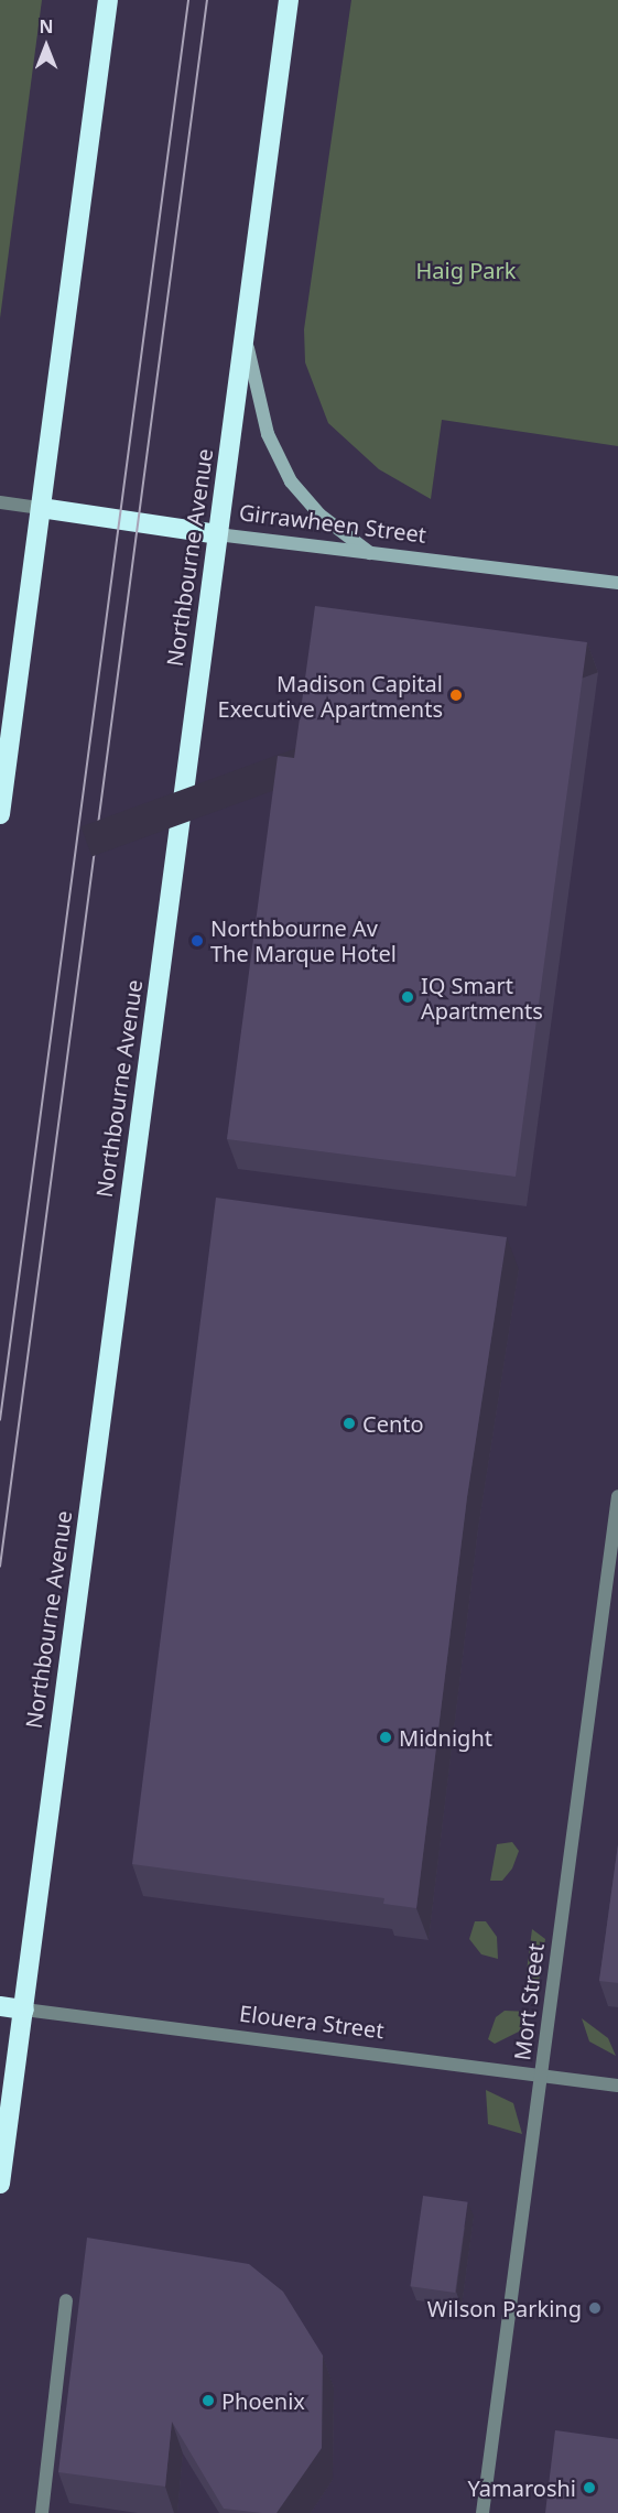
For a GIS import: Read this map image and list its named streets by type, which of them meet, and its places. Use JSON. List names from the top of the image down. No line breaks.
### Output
{"streets":{"highway":["Girrawheen Street","Northbourne Avenue","Elouera Street"],"street":["Mort Street"]},"crossings":[["Girrawheen Street","Northbourne Avenue"],["Northbourne Avenue","Elouera Street"],["Mort Street","Elouera Street"]],"parks":["Haig Park"],"places":["Madison Capital Executive Apartments","Northbourne Av The Marque Hotel","IQ Smart Apartments","Cento","Midnight","Wilson Parking","Phoenix","Yamaroshi"],"north":"top"}
